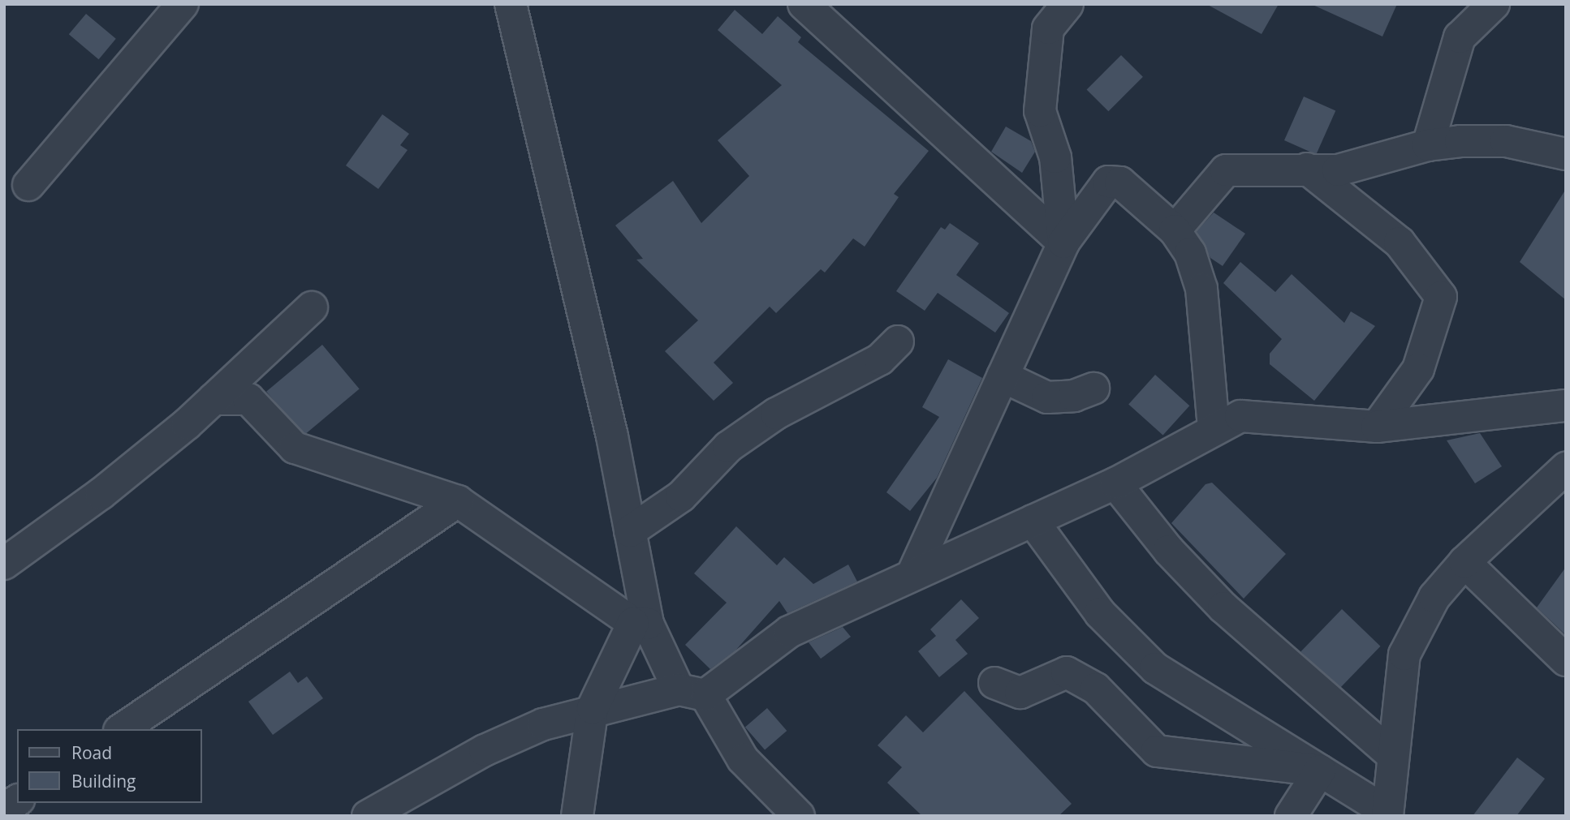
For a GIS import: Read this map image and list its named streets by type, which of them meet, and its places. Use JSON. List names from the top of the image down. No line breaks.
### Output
{"legend":["Road","Building"]}
